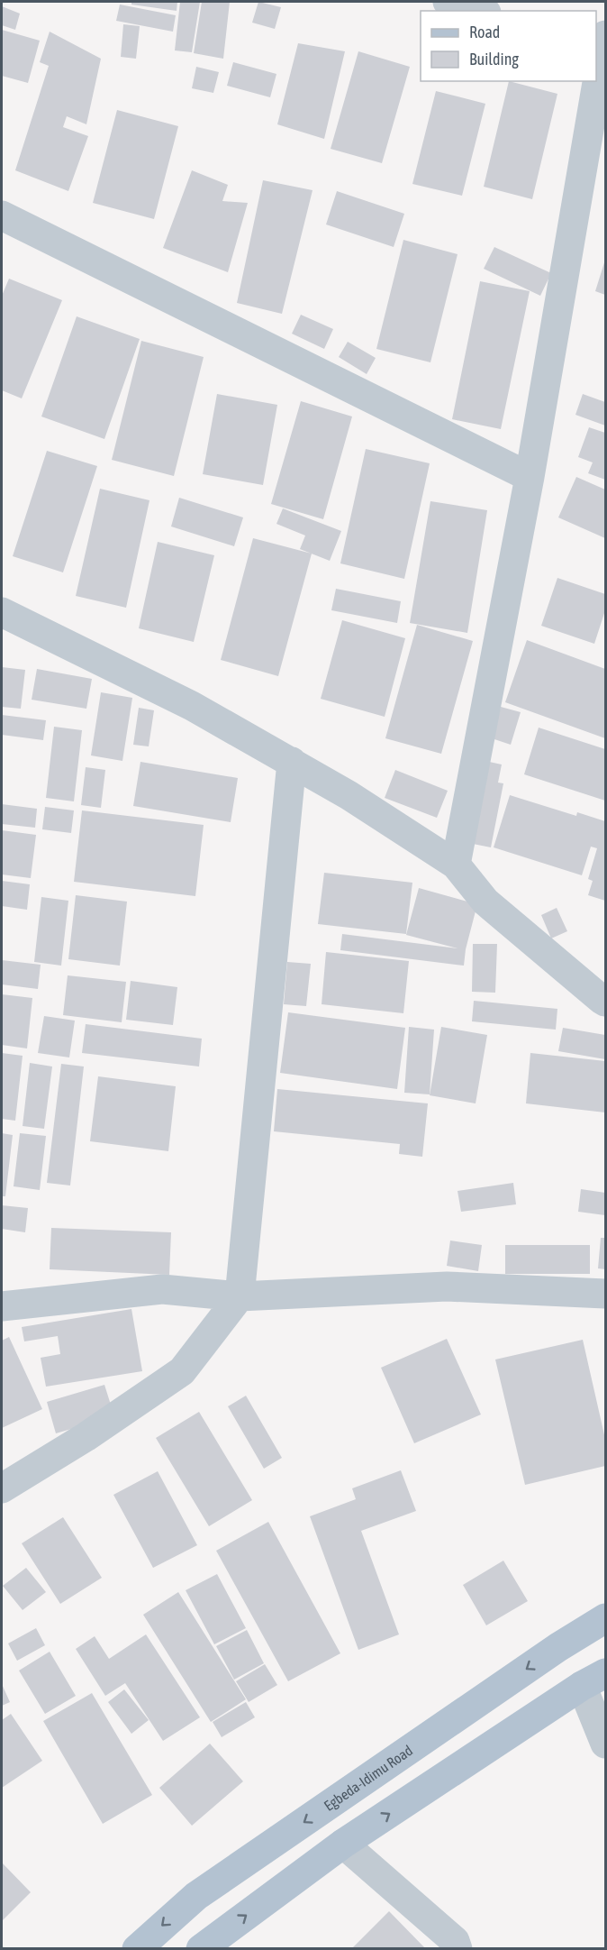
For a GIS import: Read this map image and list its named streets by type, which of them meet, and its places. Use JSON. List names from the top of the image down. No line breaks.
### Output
{"streets":{"main road":["Egbeda-Idimu Road"]},"legend":["Road","Building"]}
